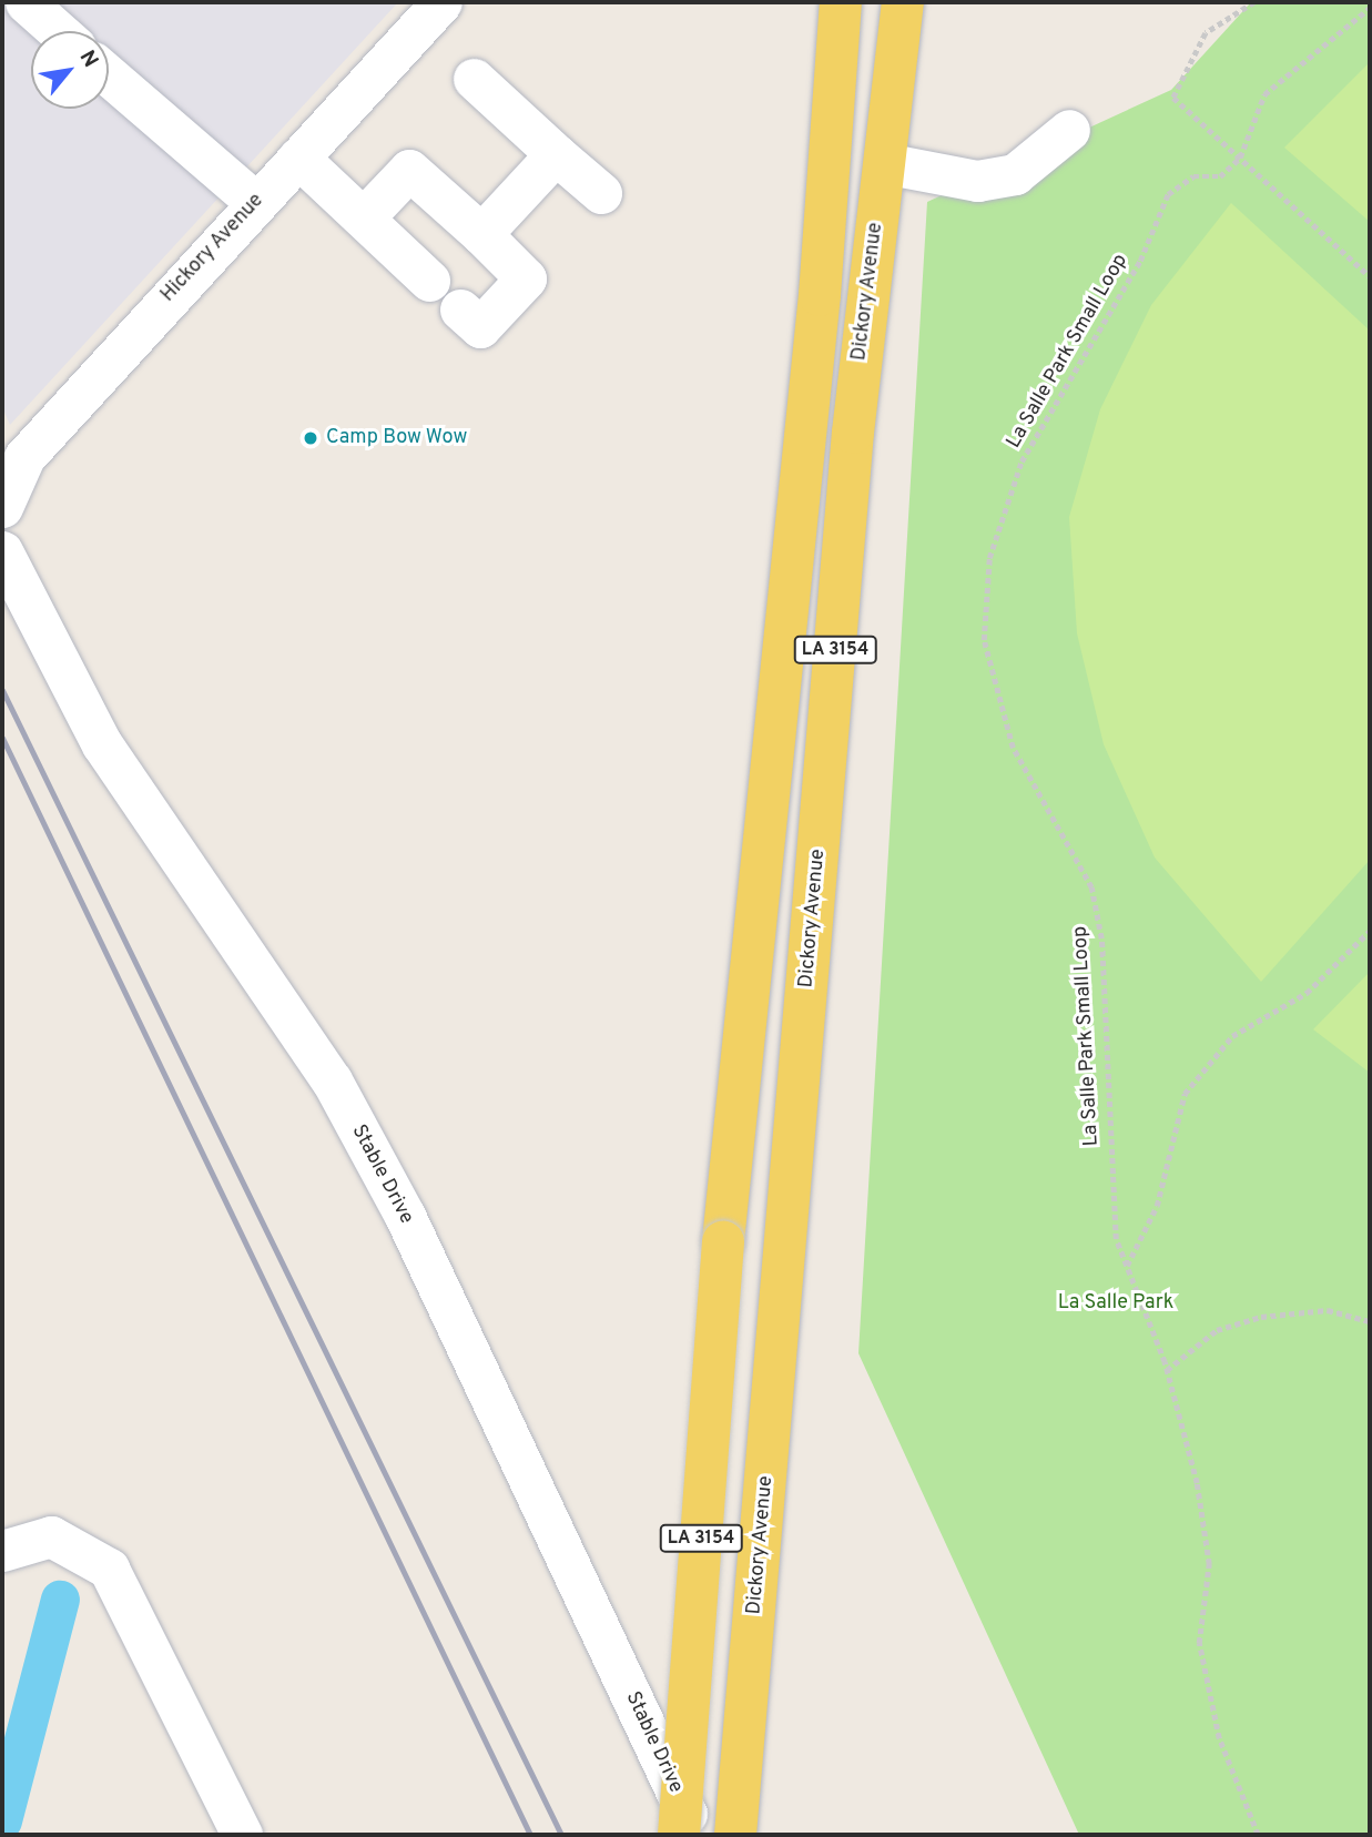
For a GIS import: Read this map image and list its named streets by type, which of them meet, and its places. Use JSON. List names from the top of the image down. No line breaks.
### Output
{"streets":{"main road":["Dickory Avenue","LA 3154"],"street":["Hickory Avenue","Stable Drive"],"path":["La Salle Park Small Loop"]},"parks":["La Salle Park"],"places":["Camp Bow Wow"],"north":"top right"}
